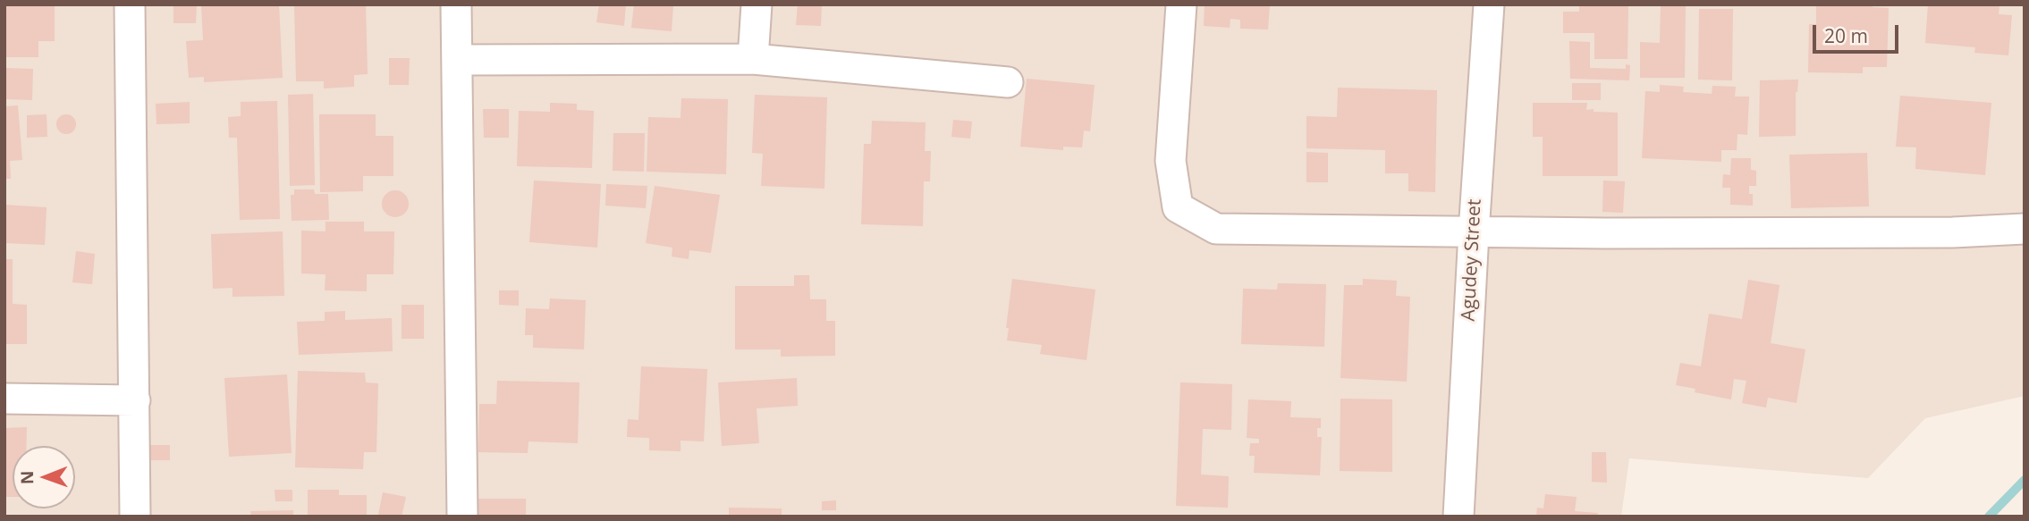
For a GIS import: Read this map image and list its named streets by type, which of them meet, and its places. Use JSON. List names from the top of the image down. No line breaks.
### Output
{"streets":{"street":["Agudey Street"]},"scale_bar":"20 m","north":"left"}
